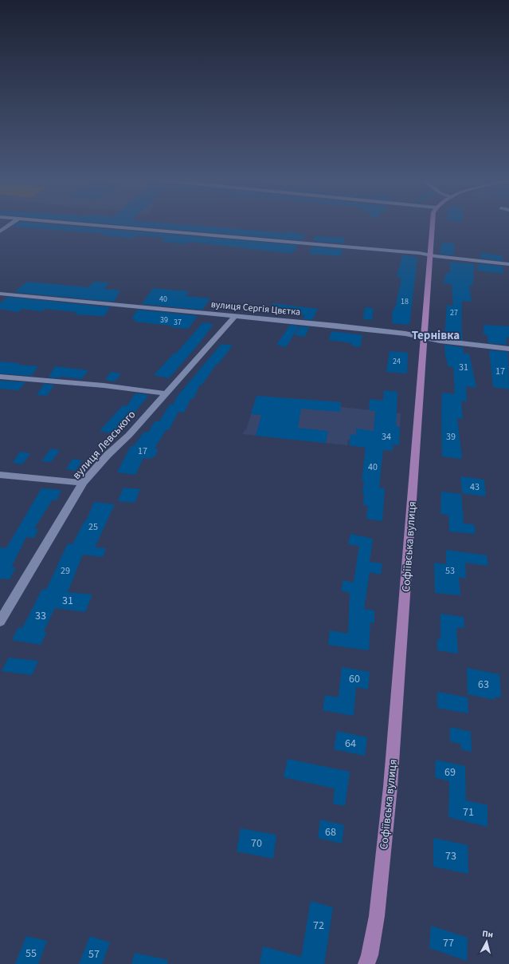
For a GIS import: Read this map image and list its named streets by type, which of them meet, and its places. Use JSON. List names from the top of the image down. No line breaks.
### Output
{"streets":{"main road":["Софіївська вулиця"],"street":["вулиця Сергія Цвєтка","вулиця Левського"]},"crossings":[["вулиця Сергія Цвєтка","вулиця Левського"],["вулиця Сергія Цвєтка","Софіївська вулиця"]],"districts":["Тернівка"],"house_numbers":["40","18","27","39","37","24","31","17","34","39","17","40","43","25","29","53","31","33","60","63","64","69","71","68","70","73","72","77","55","57"],"north":"top"}
